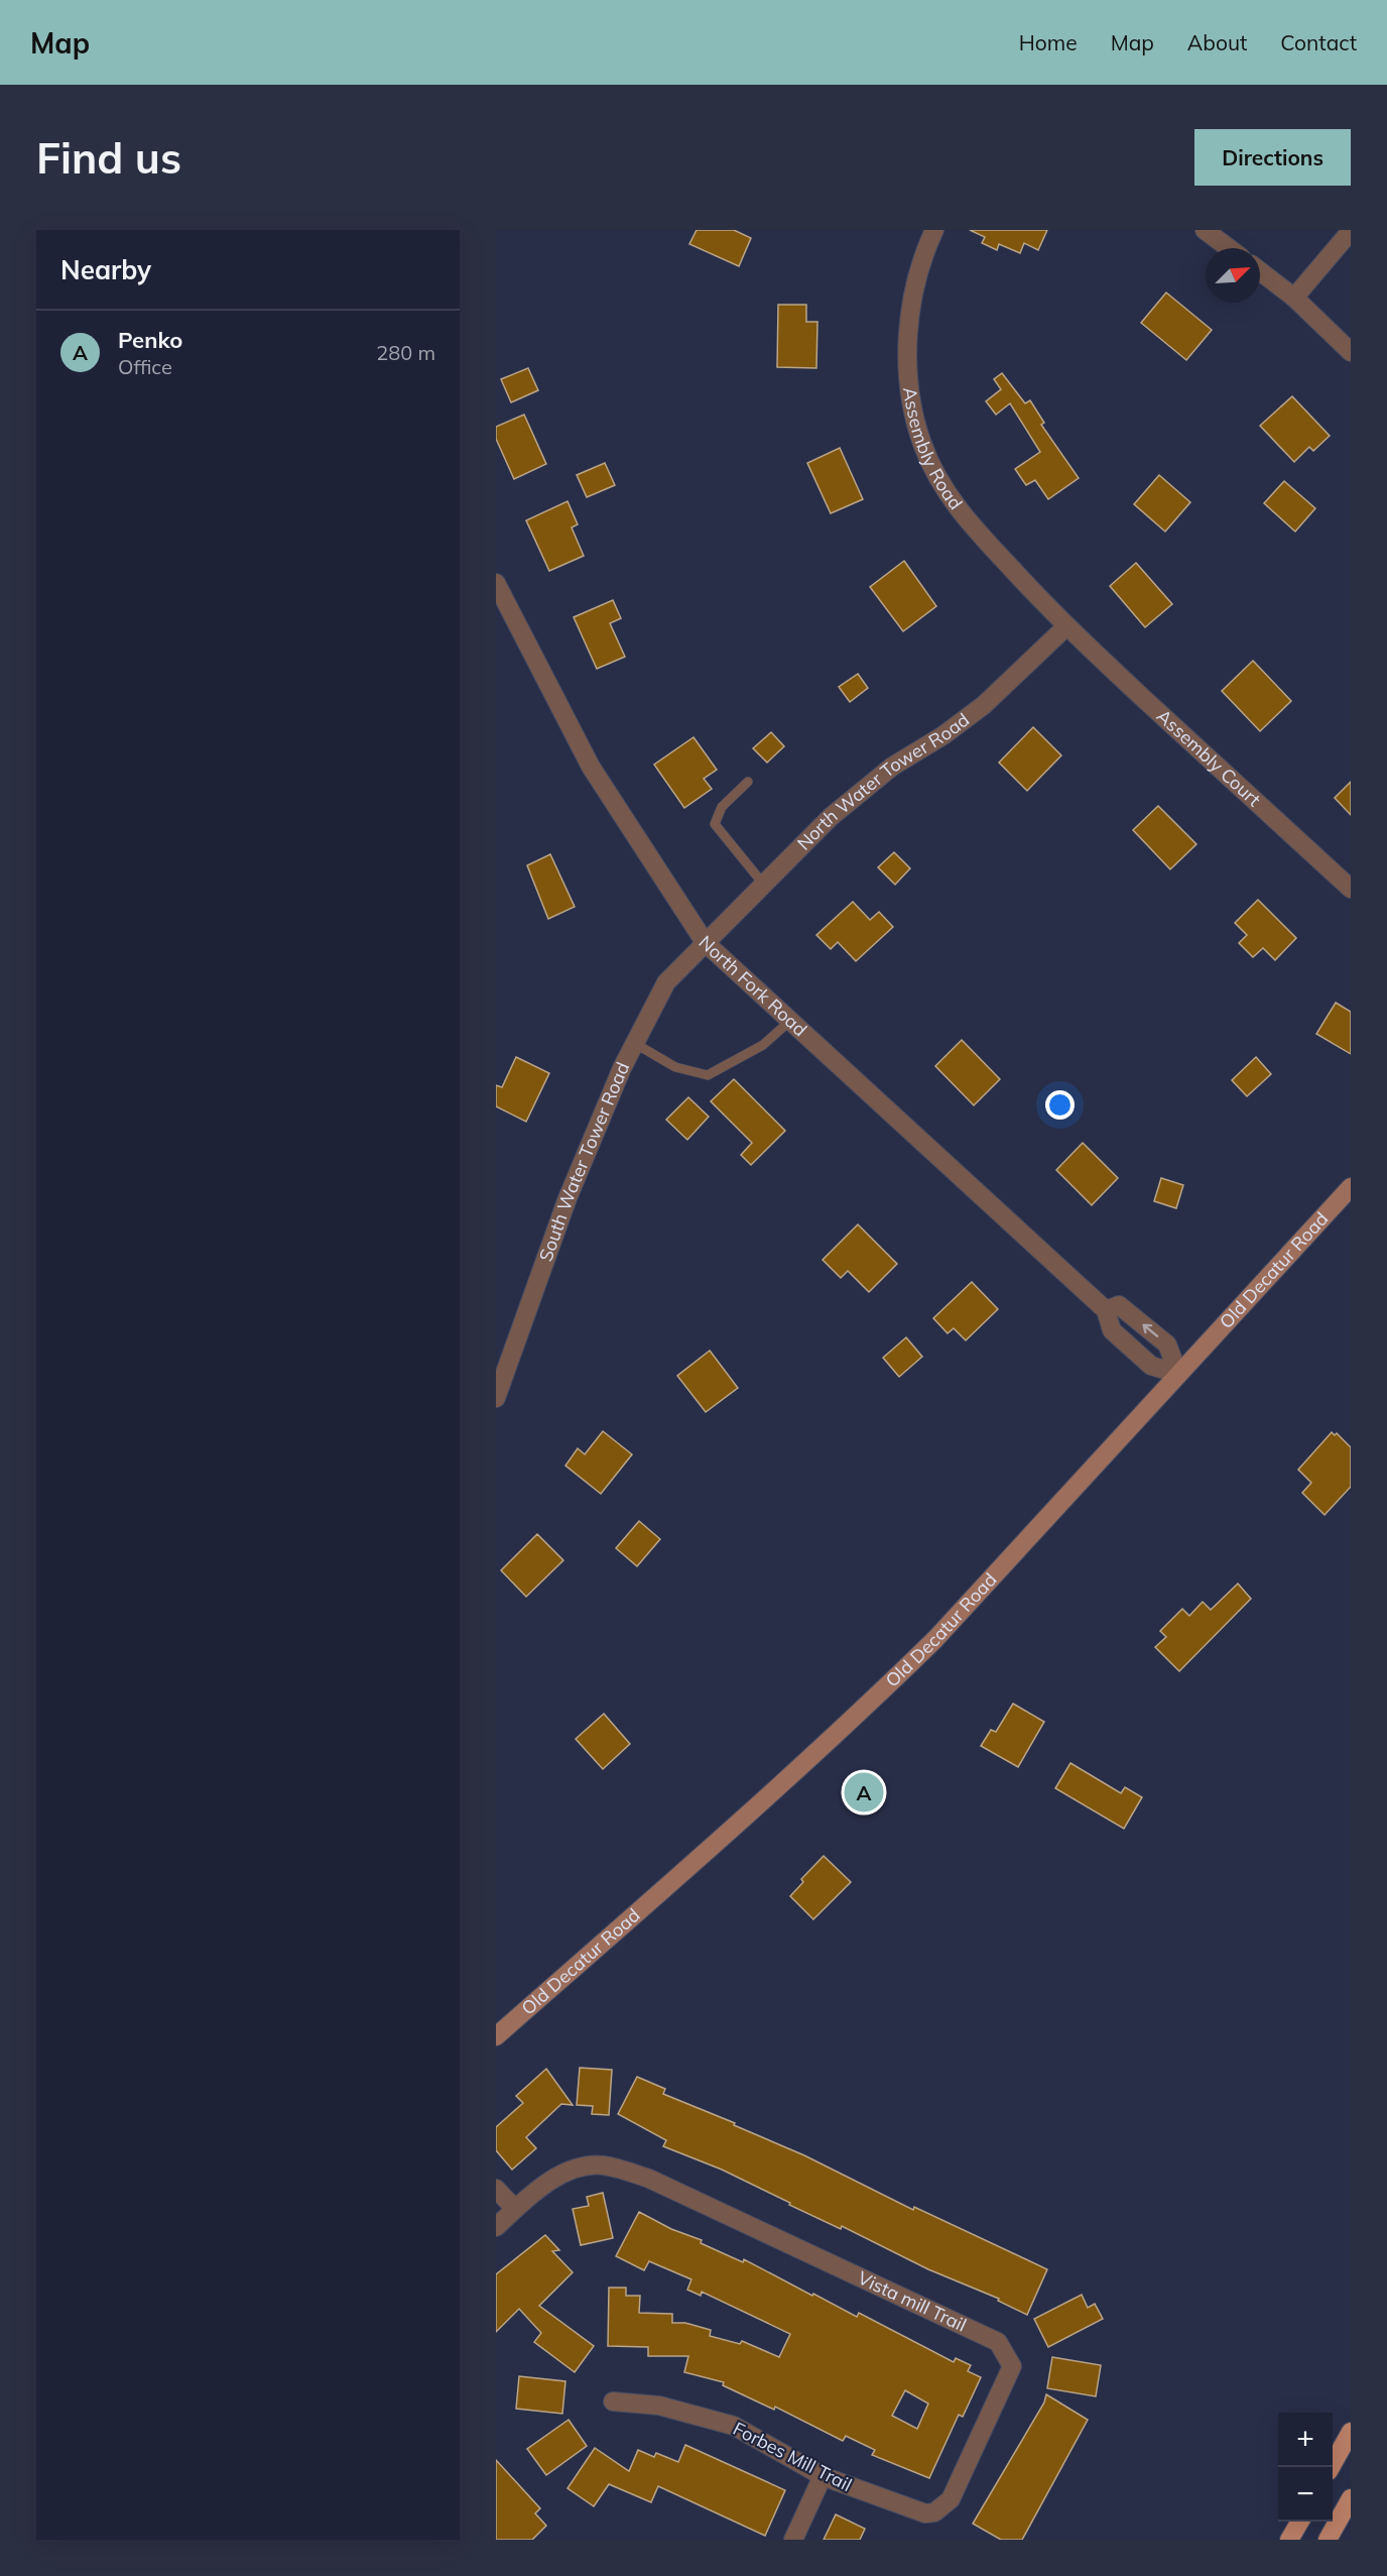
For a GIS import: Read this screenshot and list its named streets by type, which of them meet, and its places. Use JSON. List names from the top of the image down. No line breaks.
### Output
{"streets":{"street":["Assembly Road","Assembly Court","North Water Tower Road","North Fork Road","South Water Tower Road","Old Decatur Road","Vista mill Trail","Forbes Mill Trail"]},"crossings":[["Assembly Road","Assembly Court"],["Assembly Road","North Water Tower Road"],["Assembly Court","North Water Tower Road"],["North Water Tower Road","North Fork Road"],["North Water Tower Road","South Water Tower Road"],["North Fork Road","South Water Tower Road"],["North Fork Road","Old Decatur Road"],["Vista mill Trail","Forbes Mill Trail"]],"north":"top right","page":{"header":"Map","nav":["Home","Map","About","Contact"],"buttons":"Directions","title":"Find us","heading":"Nearby","list":[{"mark":"A","name":"Penko","note":"Office","value":"280 m"}],"pins":"A","map_buttons":["+","−"]}}
